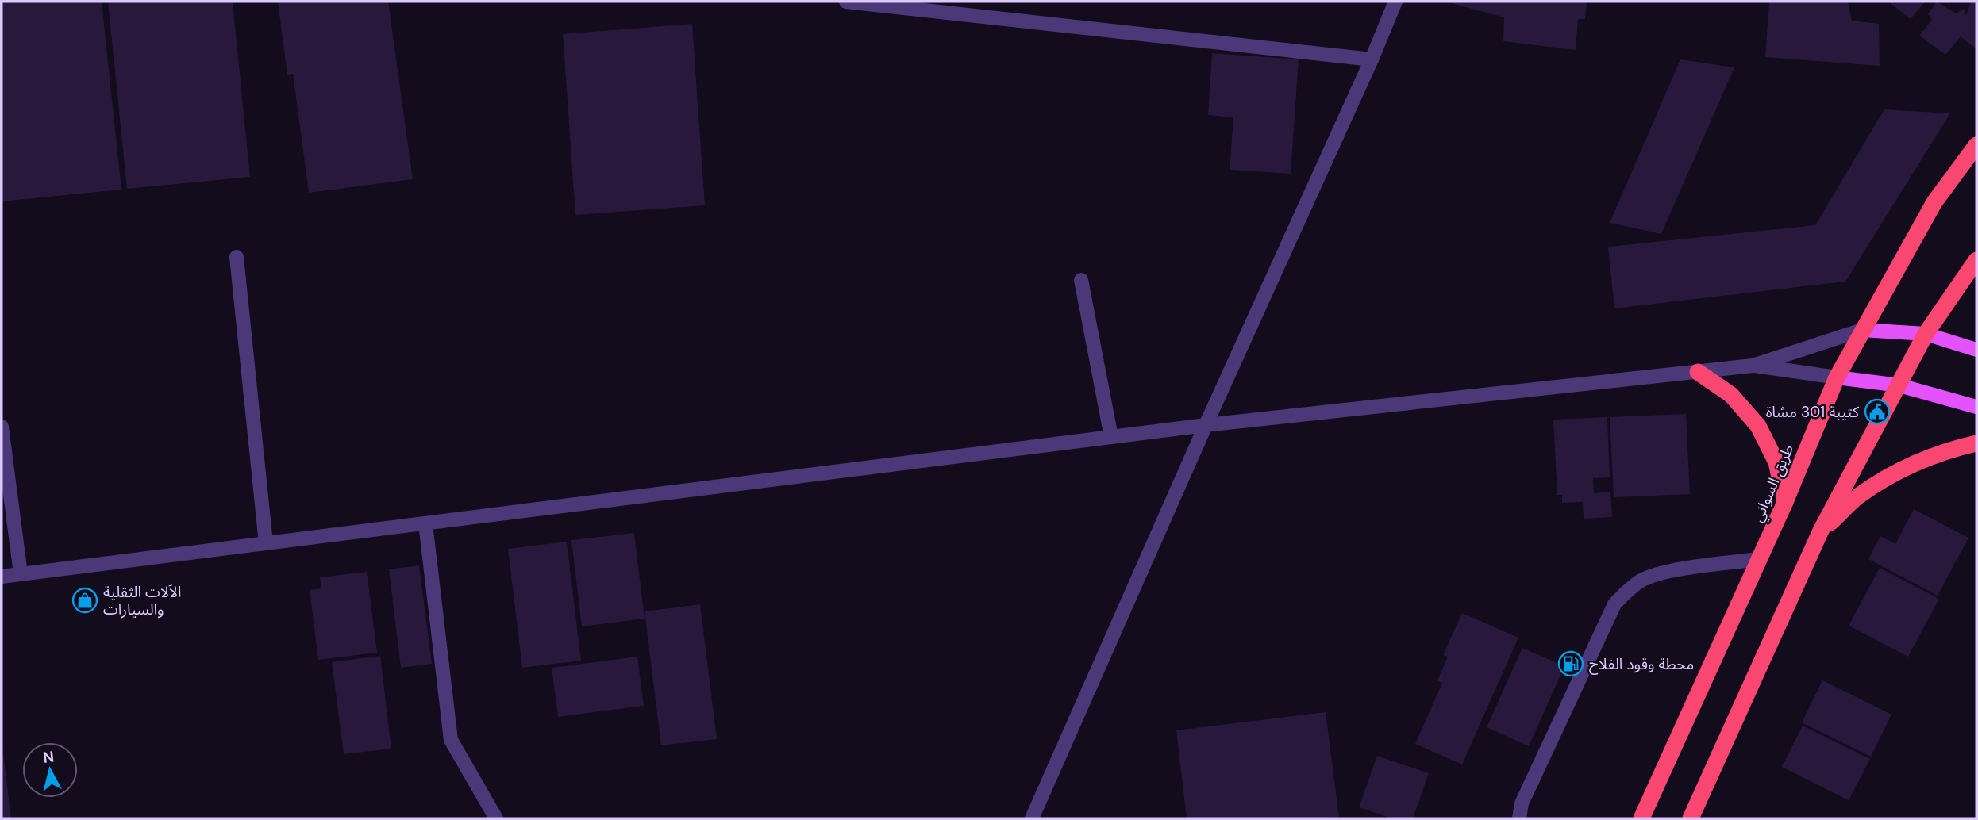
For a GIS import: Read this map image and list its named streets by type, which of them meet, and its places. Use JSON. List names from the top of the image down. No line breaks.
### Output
{"streets":{"highway":["طريق السواني"]},"places":{"public building":["كتيبة 301 مشاة"],"shop":["الاَلات الثقلية والسيارات"],"fuel station":["محطة وقود الفلاح"]},"north":"top"}
